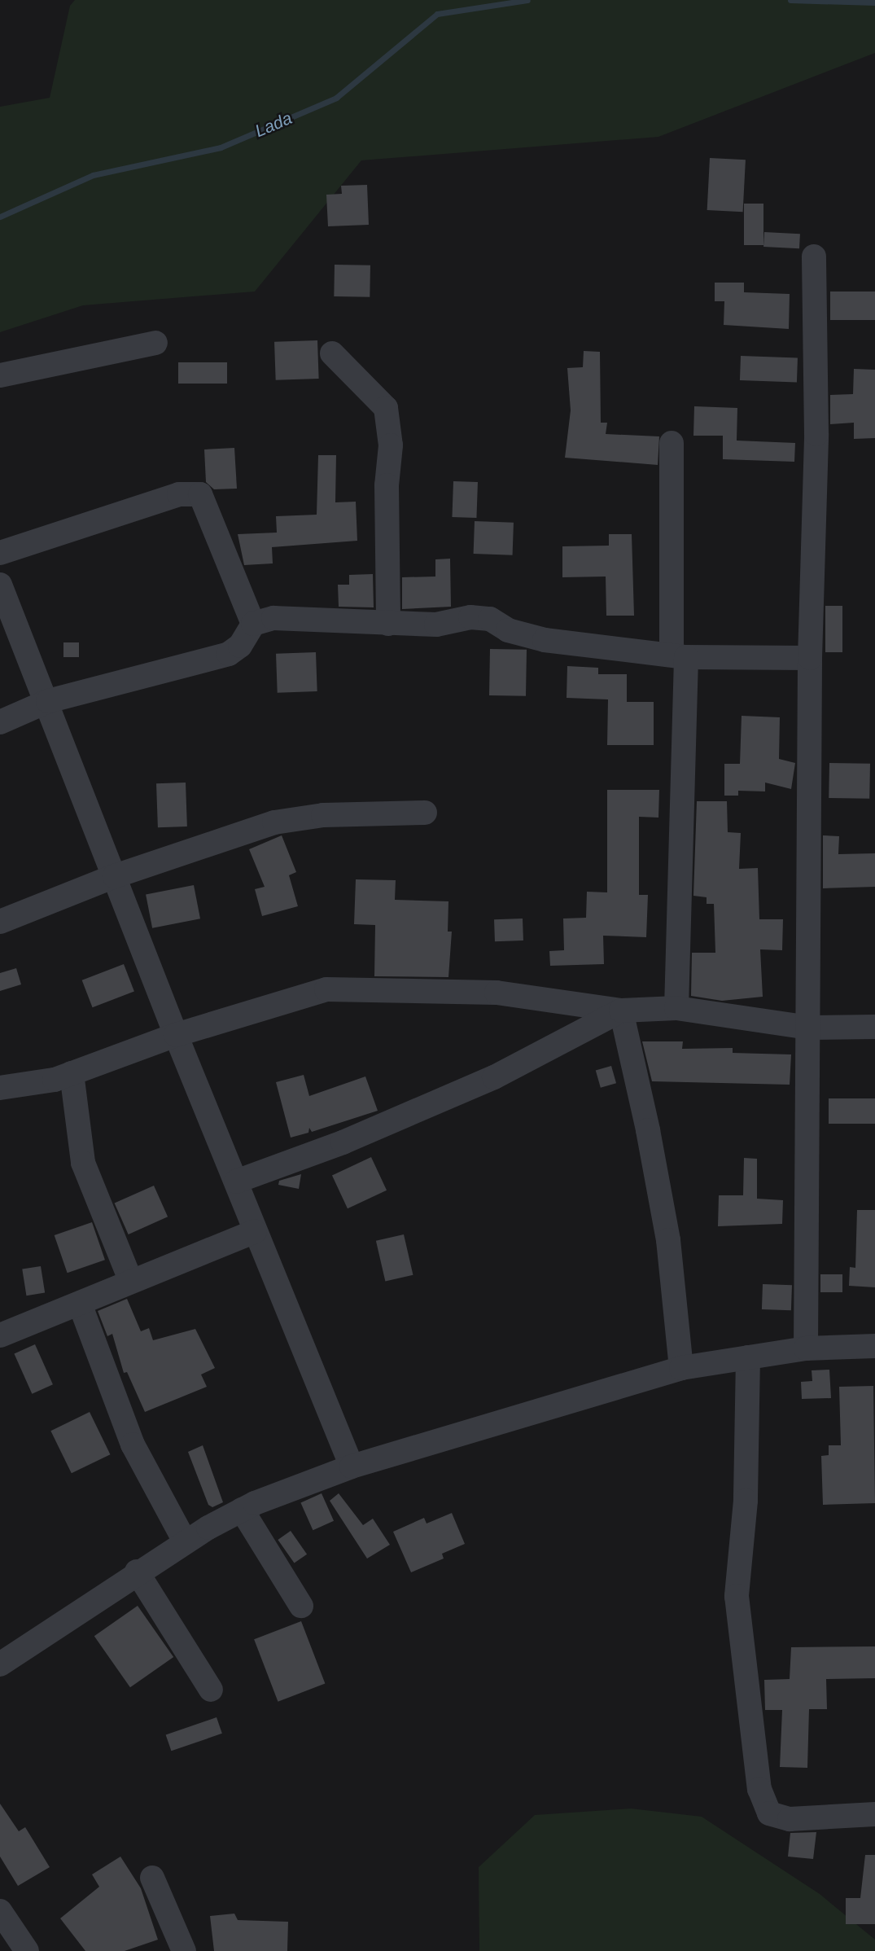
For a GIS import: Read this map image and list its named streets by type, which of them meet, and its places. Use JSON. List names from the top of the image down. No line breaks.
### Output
{"water":["Lada"]}
